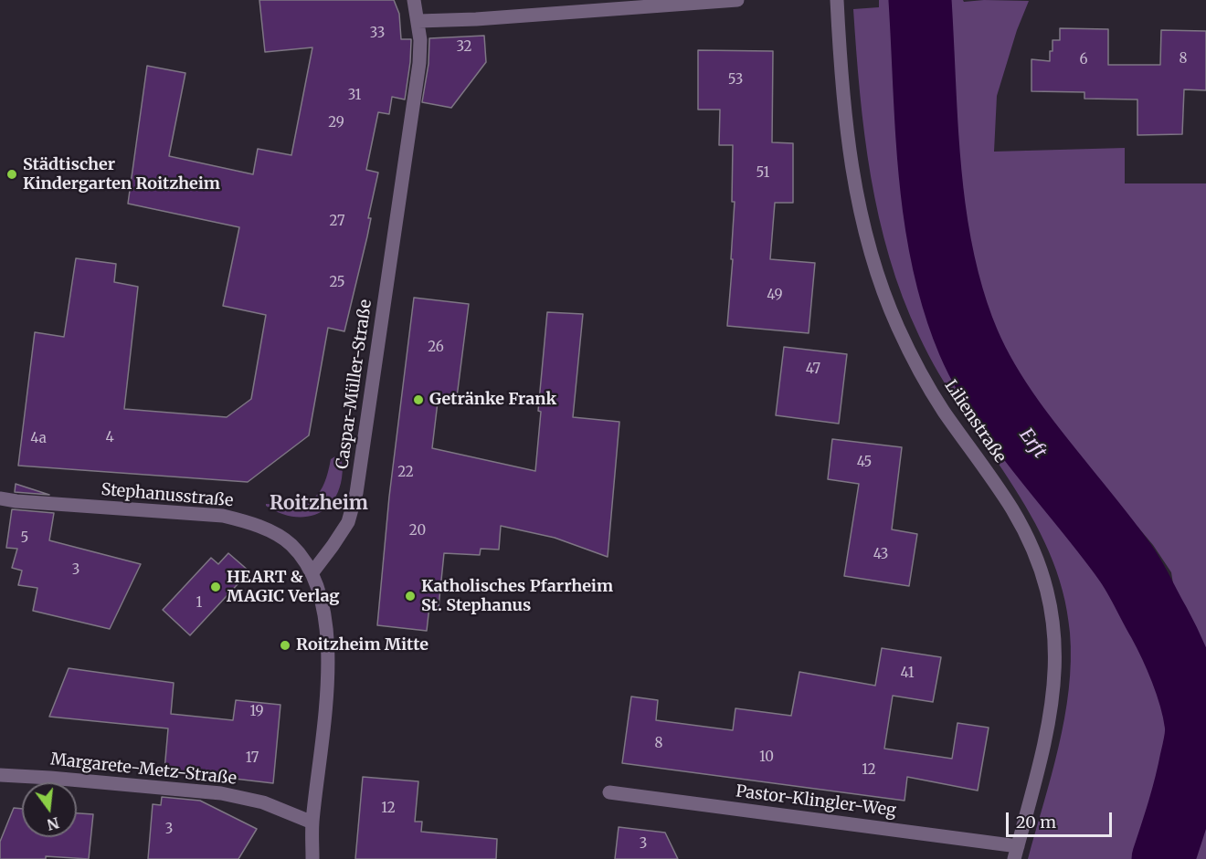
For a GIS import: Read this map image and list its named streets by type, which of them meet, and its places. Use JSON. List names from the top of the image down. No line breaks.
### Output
{"streets":{"street":["Caspar-Müller-Straße","Lilienstraße","Stephanusstraße","Margarete-Metz-Straße","Pastor-Klingler-Weg"]},"crossings":[["Caspar-Müller-Straße","Stephanusstraße"],["Lilienstraße","Pastor-Klingler-Weg"]],"districts":["Roitzheim"],"water":["Erft"],"places":["Städtischer Kindergarten Roitzheim","Getränke Frank","HEART & MAGIC Verlag","Katholisches Pfarrheim St. Stephanus","Roitzheim Mitte"],"house_numbers":["33","32","8","6","53","31","29","51","27","25","49","26","47","4","4a","45","22","20","5","43","3","1","41","19","8","10","17","12","12","3","3"],"scale_bar":"20 m","north":"bottom"}
